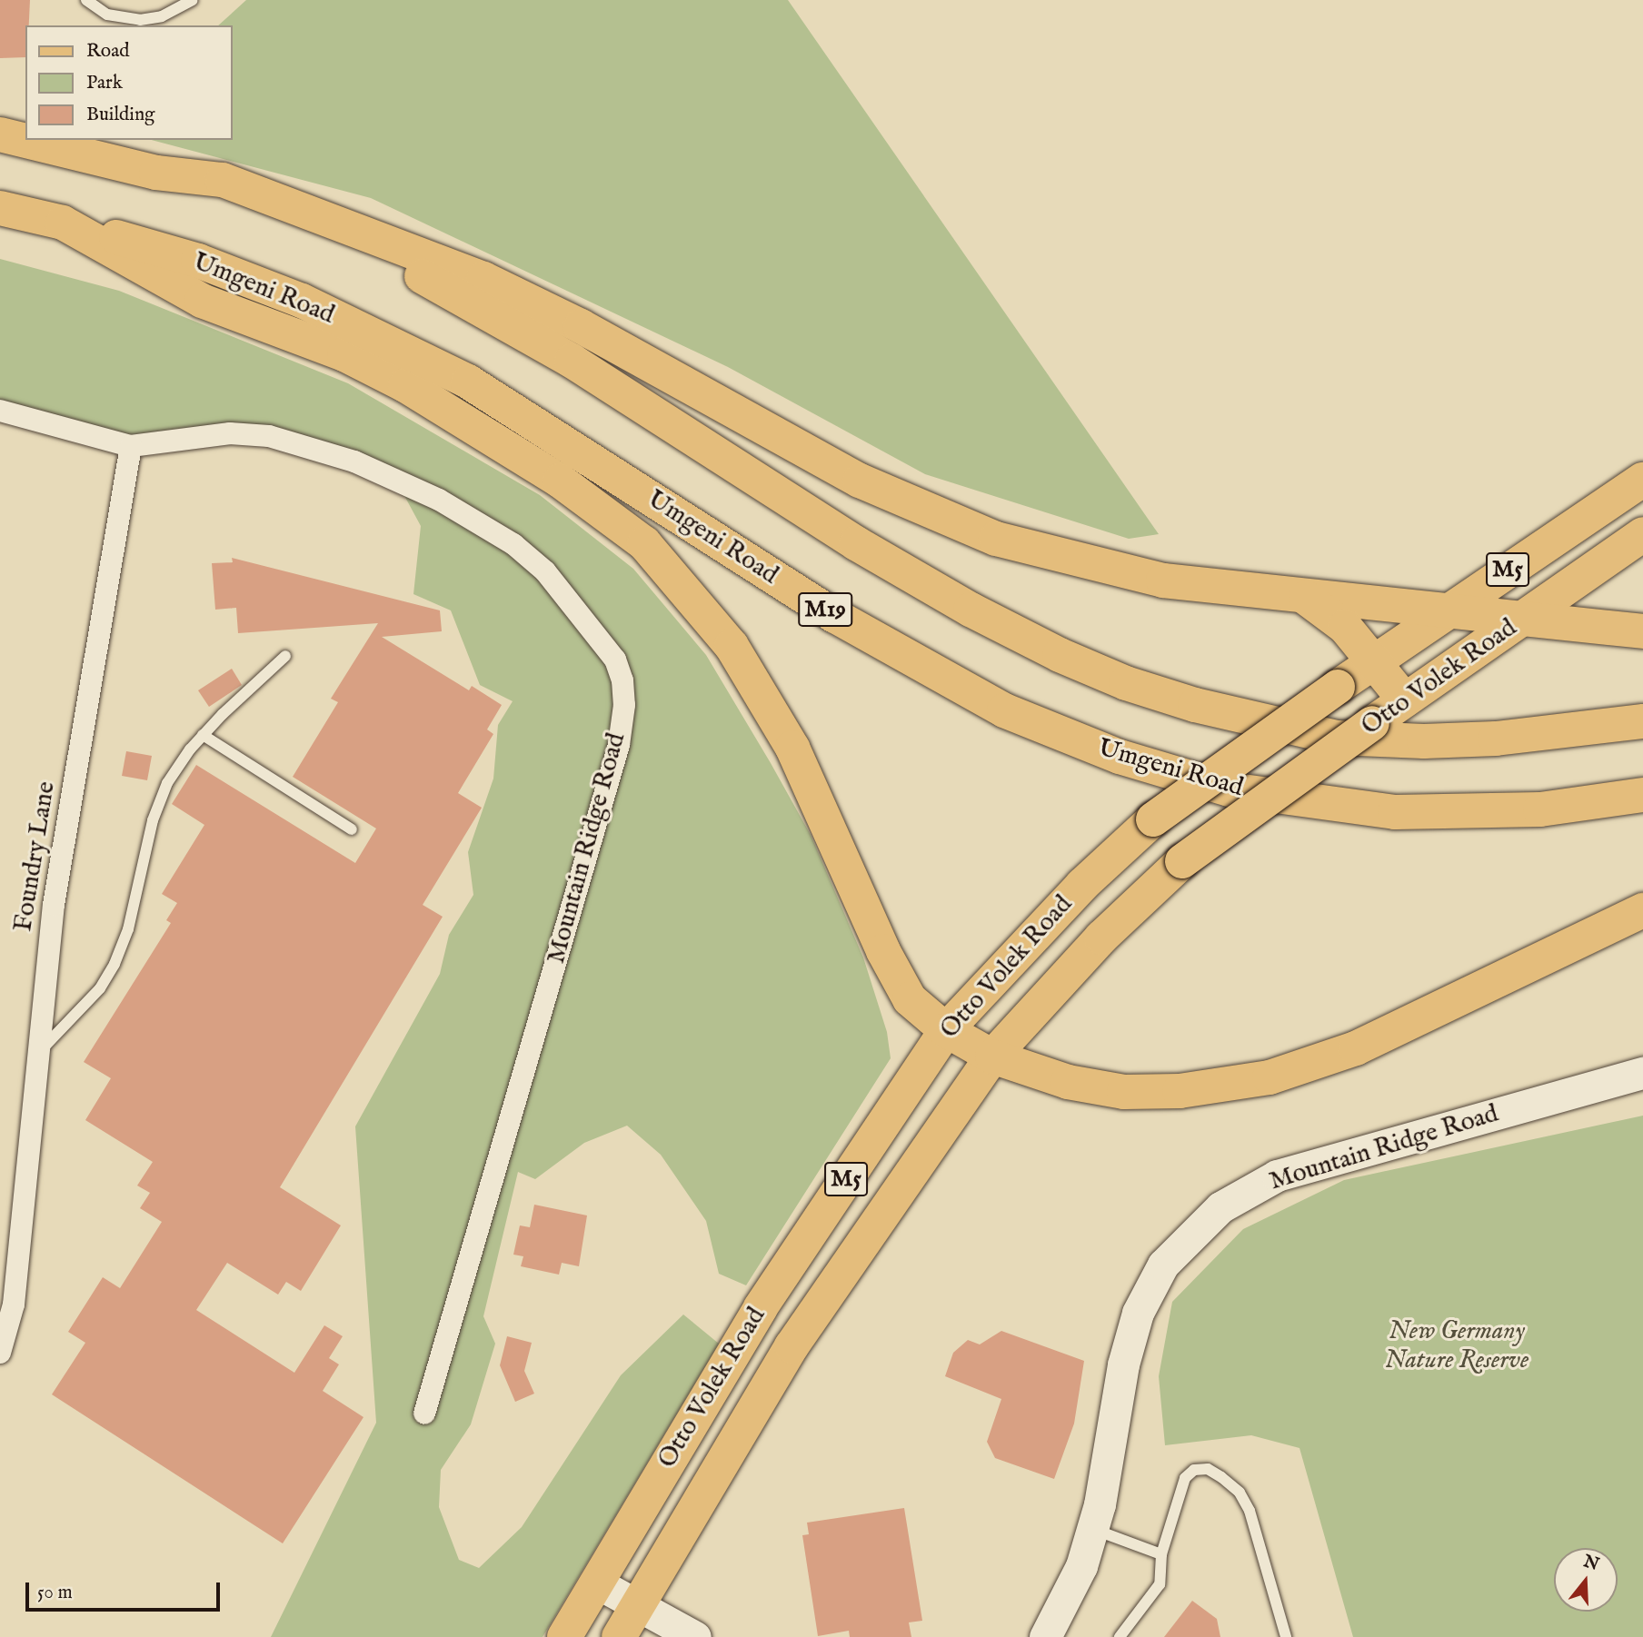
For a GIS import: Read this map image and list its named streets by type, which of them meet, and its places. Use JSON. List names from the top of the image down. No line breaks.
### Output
{"streets":{"main road":["Umgeni Road","M5","M19","Otto Volek Road"],"street":["Mountain Ridge Road","Foundry Lane"]},"crossings":[["Umgeni Road","M19"],["Mountain Ridge Road","Foundry Lane"]],"parks":["New Germany Nature Reserve"],"legend":["Road","Park","Building"],"scale_bar":"50 m","north":"top"}
